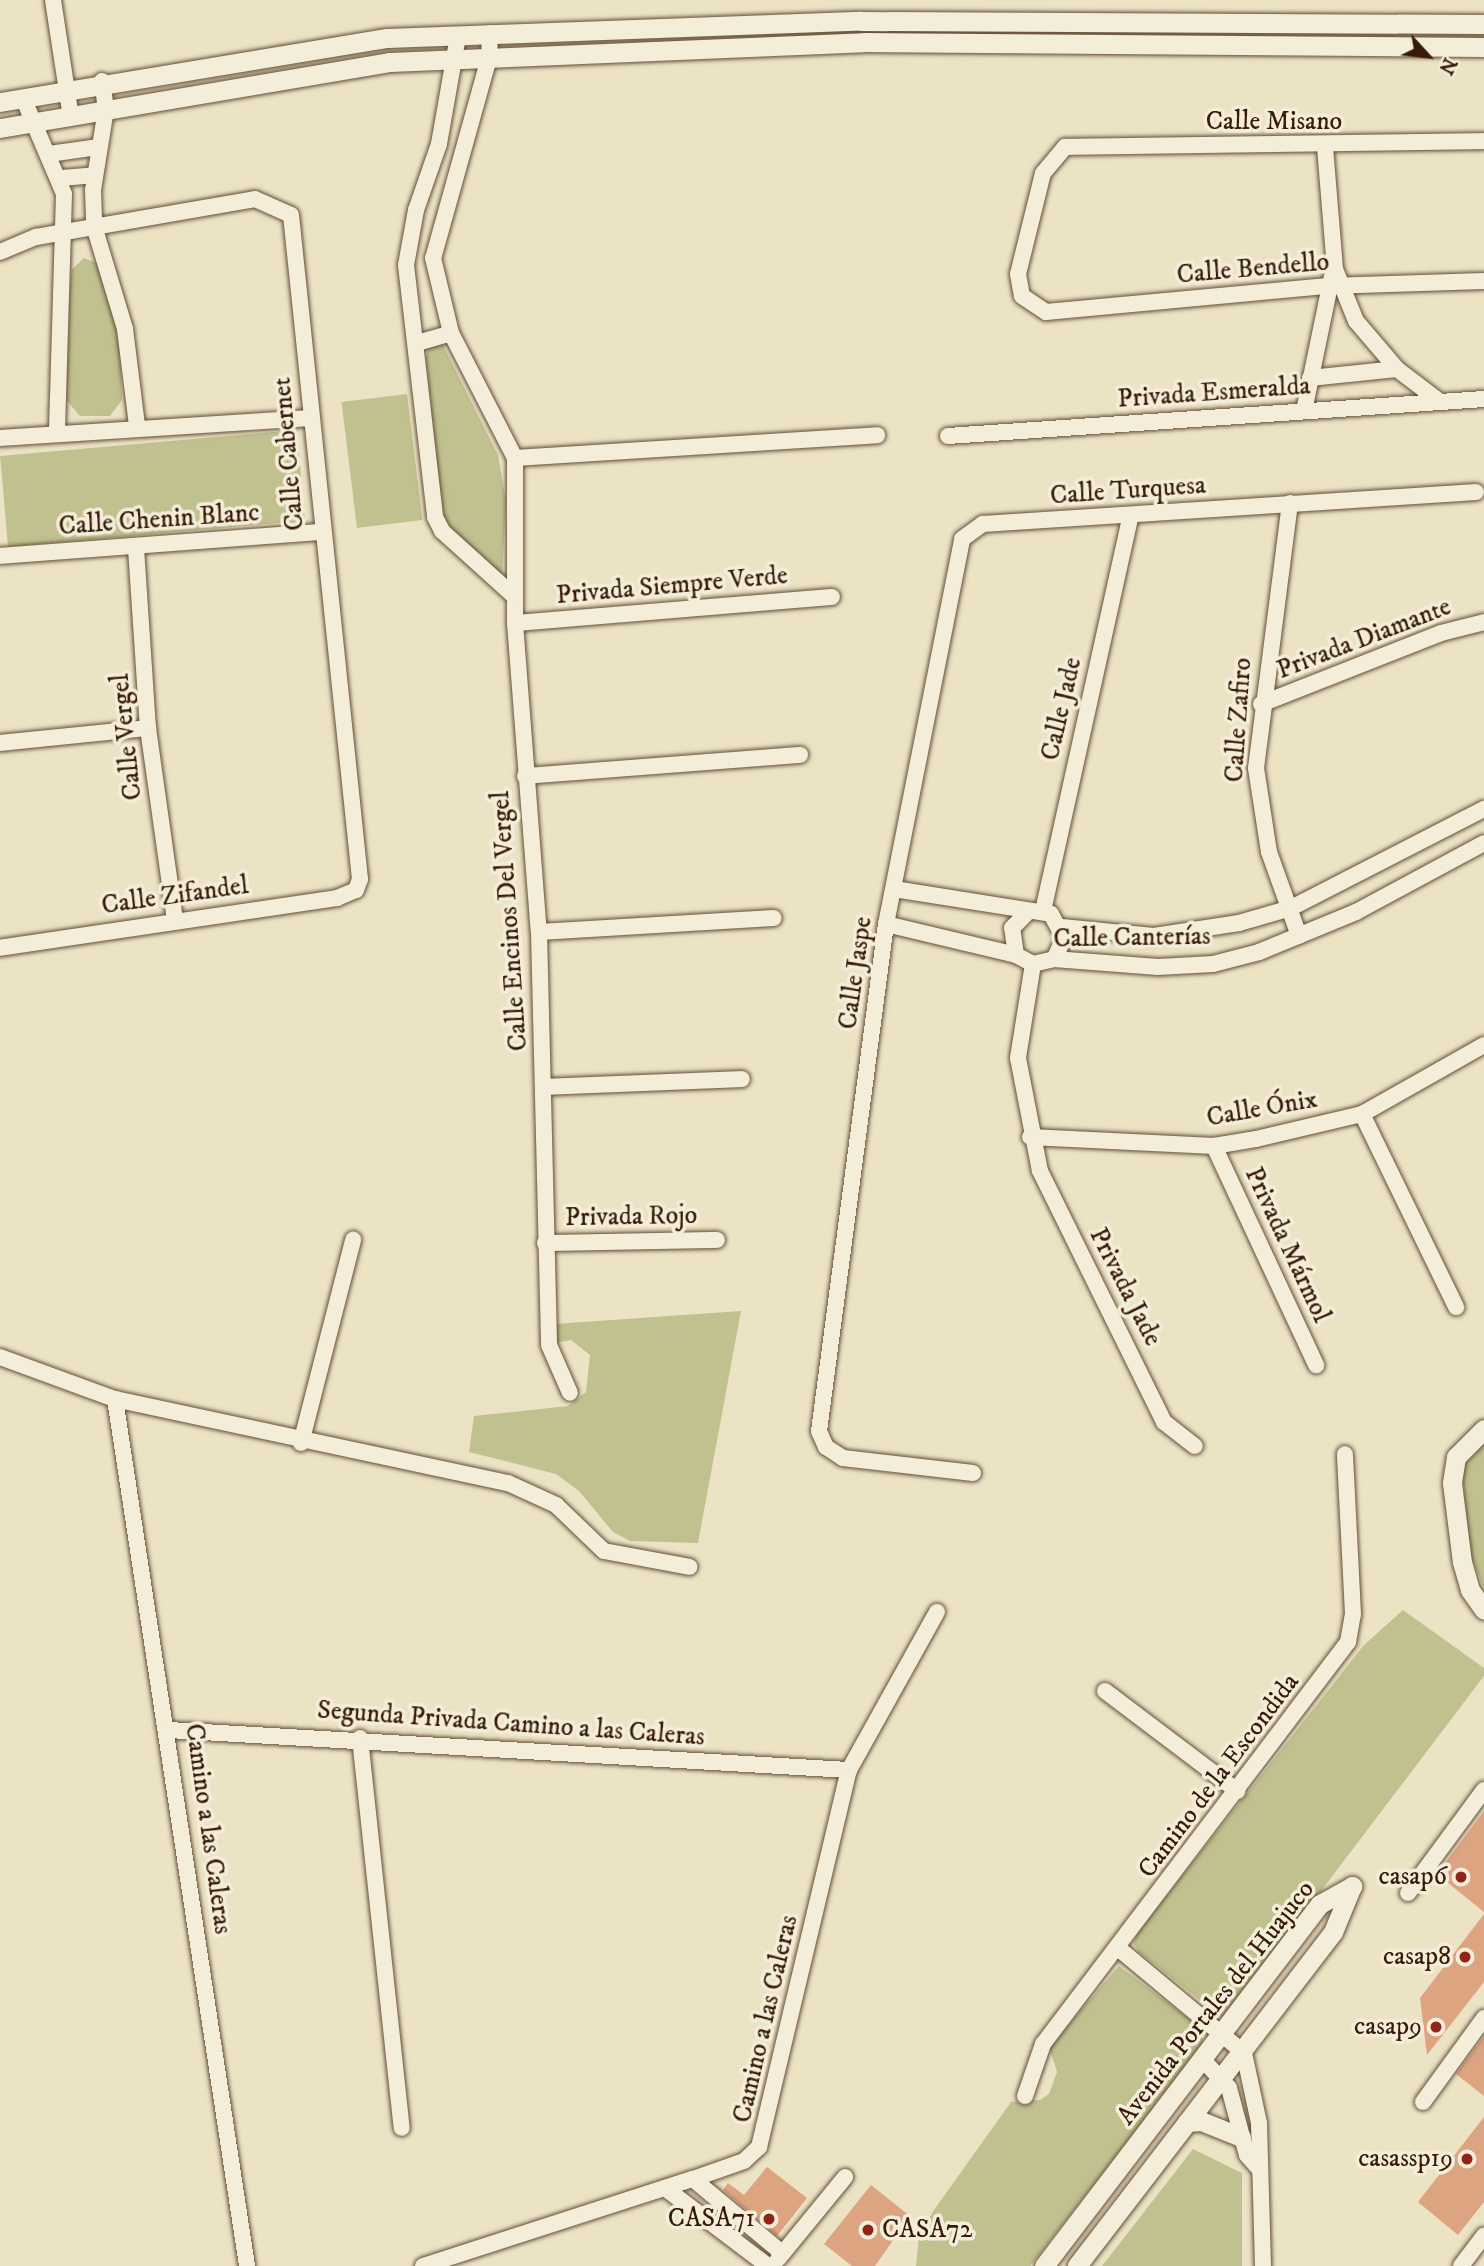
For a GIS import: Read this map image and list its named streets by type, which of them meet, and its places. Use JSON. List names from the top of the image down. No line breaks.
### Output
{"streets":{"street":["Calle Misano","Calle Bendello","Privada Esmeralda","Calle Cabernet","Calle Turquesa","Calle Chenin Blanc","Privada Siempre Verde","Privada Diamante","Calle Jade","Calle Zafiro","Calle Vergel","Calle Zifandel","Calle Encinos Del Vergel","Calle Canterías","Calle Jaspe","Calle Ónix","Privada Rojo","Privada Mármol","Privada Jade","Segunda Privada Camino a las Caleras","Camino de la Escondida","Camino a las Caleras","Avenida Portales del Huajuco"]},"crossings":[["Calle Misano","Calle Bendello"],["Calle Cabernet","Calle Chenin Blanc"],["Calle Cabernet","Calle Zifandel"],["Calle Turquesa","Calle Jade"],["Calle Turquesa","Calle Zafiro"],["Calle Turquesa","Calle Jaspe"],["Calle Chenin Blanc","Calle Vergel"],["Privada Siempre Verde","Calle Encinos Del Vergel"],["Privada Diamante","Calle Zafiro"],["Calle Jade","Calle Canterías"],["Calle Zafiro","Calle Canterías"],["Calle Vergel","Calle Zifandel"],["Calle Encinos Del Vergel","Privada Rojo"],["Calle Canterías","Calle Jaspe"],["Calle Ónix","Privada Mármol"],["Calle Ónix","Privada Jade"],["Segunda Privada Camino a las Caleras","Camino a las Caleras"]],"places":["casap6","casap8","casap9","casassp19","CASA71","CASA72"],"north":"bottom right"}
